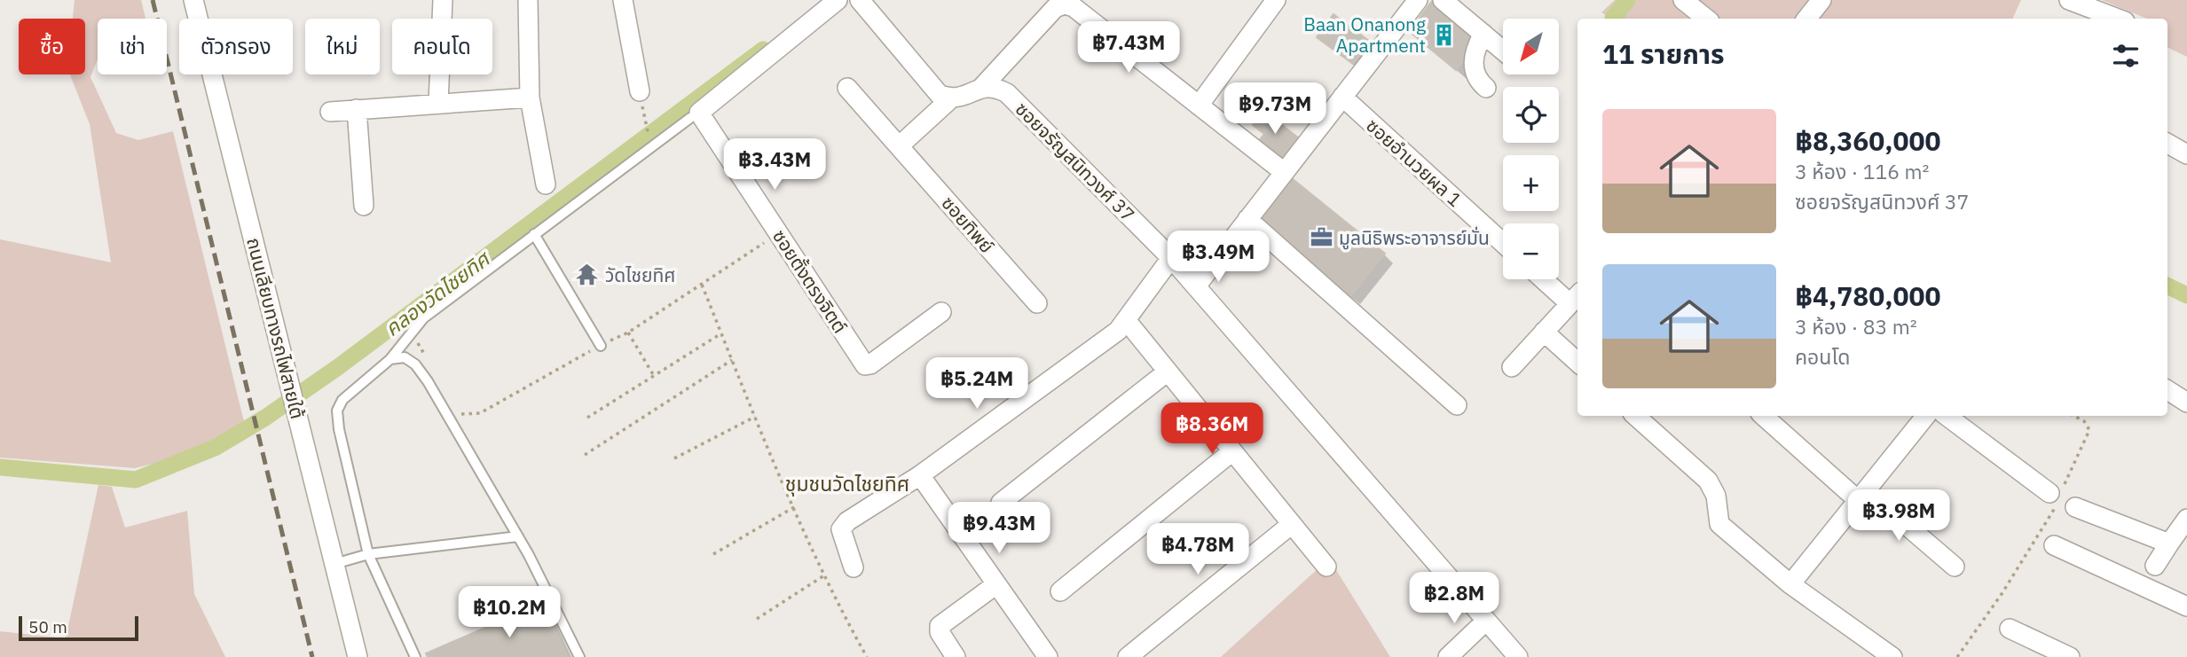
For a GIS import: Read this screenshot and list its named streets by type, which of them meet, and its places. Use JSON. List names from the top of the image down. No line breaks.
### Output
{"streets":{"street":["ซอยจรัญสนิทวงศ์ 37","ซอยอำนวยผล 1","ซอยทิพย์","ซอยตั้งตรงจิตต์","ถนนเลียบทางรถไฟสายใต้"]},"districts":["ชุมชนวัดไชยทิศ"],"water":["คลองวัดไชยทิศ"],"places":{"building":["Baan Onanong Apartment"],"office":["มูลนิธิพระอาจารย์มั่น"],"temple":["วัดไชยทิศ"]},"scale_bar":"50 m","north":"bottom left","page":{"map_buttons":["+","−"],"chip":["ซื้อ","เช่า","ตัวกรอง","ใหม่","คอนโด"],"heading":"11 รายการ","price":["฿7.43M","฿9.73M","฿3.43M","฿3.49M","฿5.24M","฿8.36M","฿3.98M","฿9.43M","฿4.78M","฿2.8M","฿10.2M"],"list":[{"name":"฿8,360,000","note":"3 ห้อง · 116 m² · ซอยจรัญสนิทวงศ์ 37"},{"name":"฿4,780,000","note":"3 ห้อง · 83 m² · คอนโด"}],"scale":"50 m"}}
